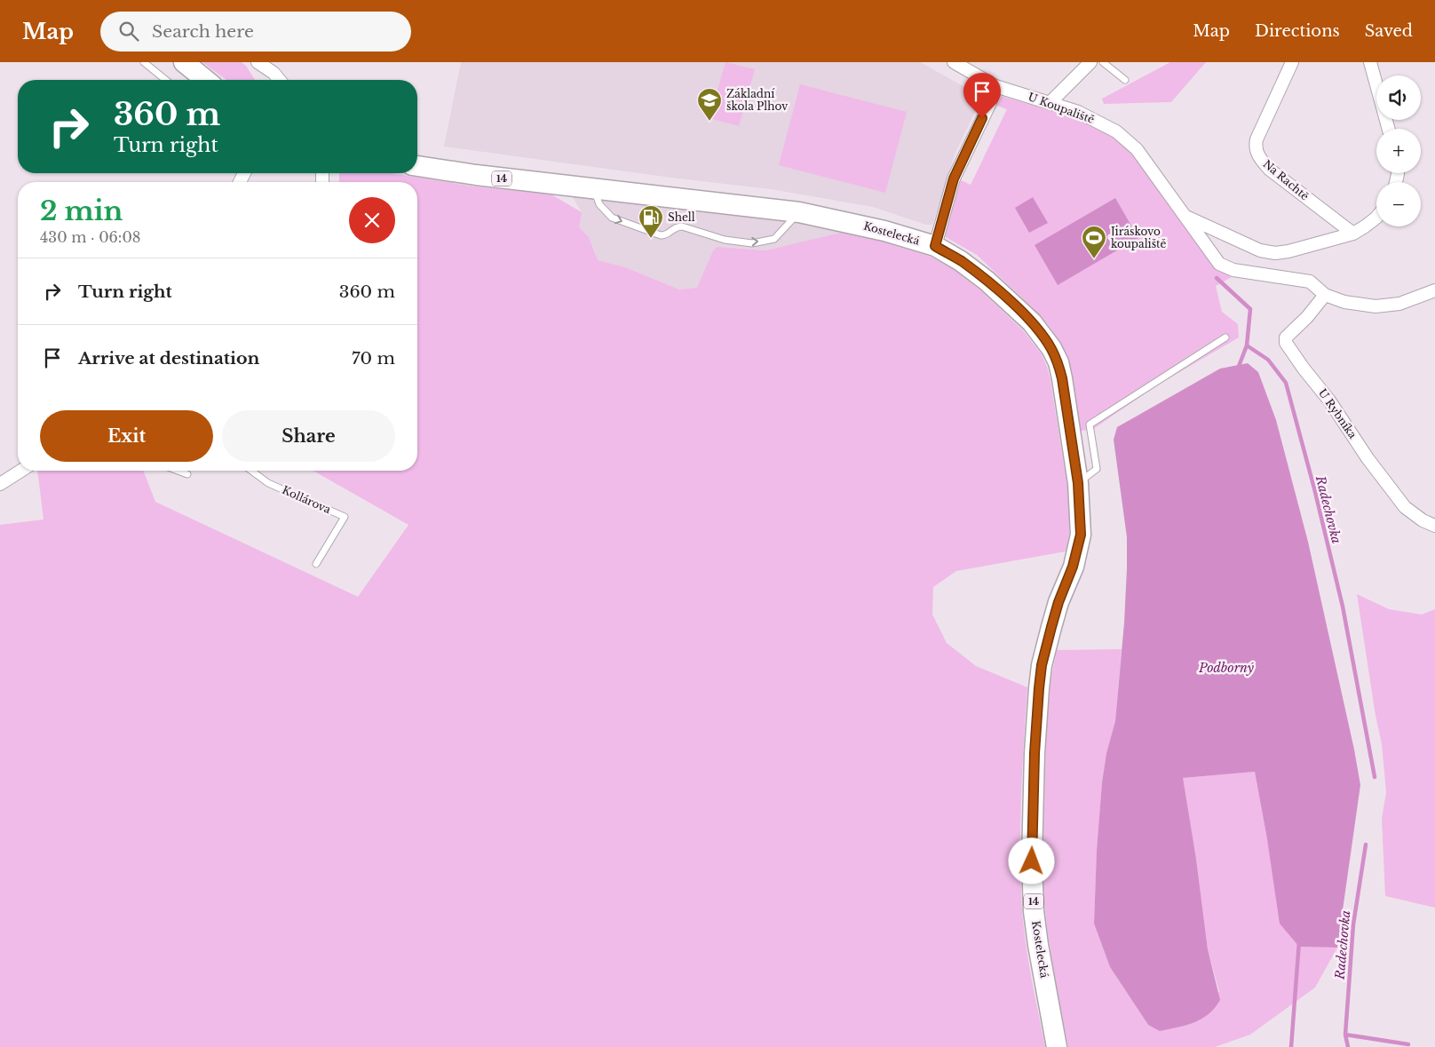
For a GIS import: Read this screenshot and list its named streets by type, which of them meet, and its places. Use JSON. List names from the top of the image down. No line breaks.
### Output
{"streets":{"main road":["14","Kostelecká"],"street":["U Koupaliště","Na Rachtě","U Rybníka"],"lane":["Kollárova"]},"crossings":[["U Koupaliště","U Rybníka"]],"water":["Radechovka","Podborný"],"places":{"school or university":["Základní škola Plhov"],"fuel station":["Shell"],"sports":["Jiráskovo koupaliště"]},"page":{"header":"Map","search":"Search here","nav":["Map","Directions","Saved"],"map_buttons":["+","−"],"turn":["360 m","Turn right"],"heading":["2 min","430 m · 06:08"],"list":[{"name":"Turn right","value":"360 m"},{"name":"Arrive at destination","value":"70 m"}],"buttons":["Exit","Share"]}}
